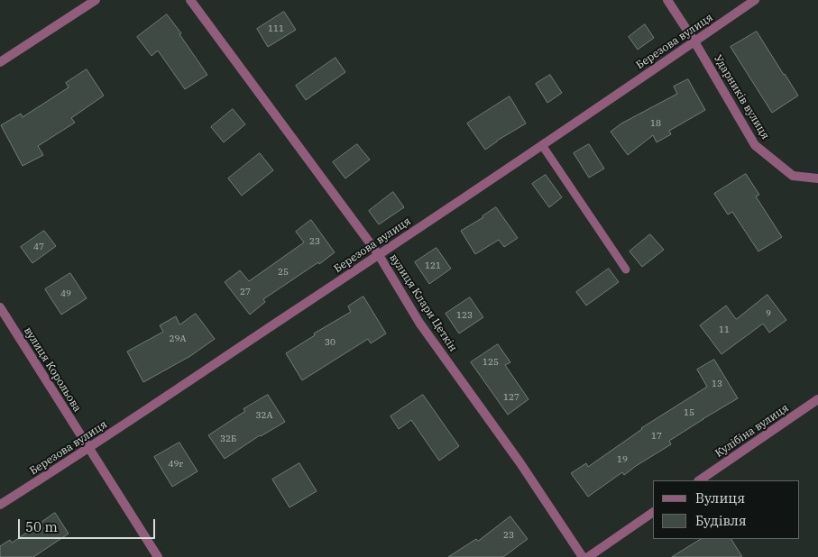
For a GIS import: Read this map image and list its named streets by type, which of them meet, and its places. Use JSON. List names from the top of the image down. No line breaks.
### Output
{"streets":{"street":["Березова вулиця","Ударників вулиця","вулиця Клари Цеткін","вулиця Корольова","Кулібіна вулиця"]},"crossings":[["Березова вулиця","Ударників вулиця"],["Березова вулиця","вулиця Клари Цеткін"],["Березова вулиця","вулиця Корольова"]],"house_numbers":["111","18","23","47","121","25","27","49","9","123","11","29А","30","125","13","127","15","32А","17","32Б","19","49г","23"],"legend":["Вулиця","Будівля"],"scale_bar":"50 m"}
